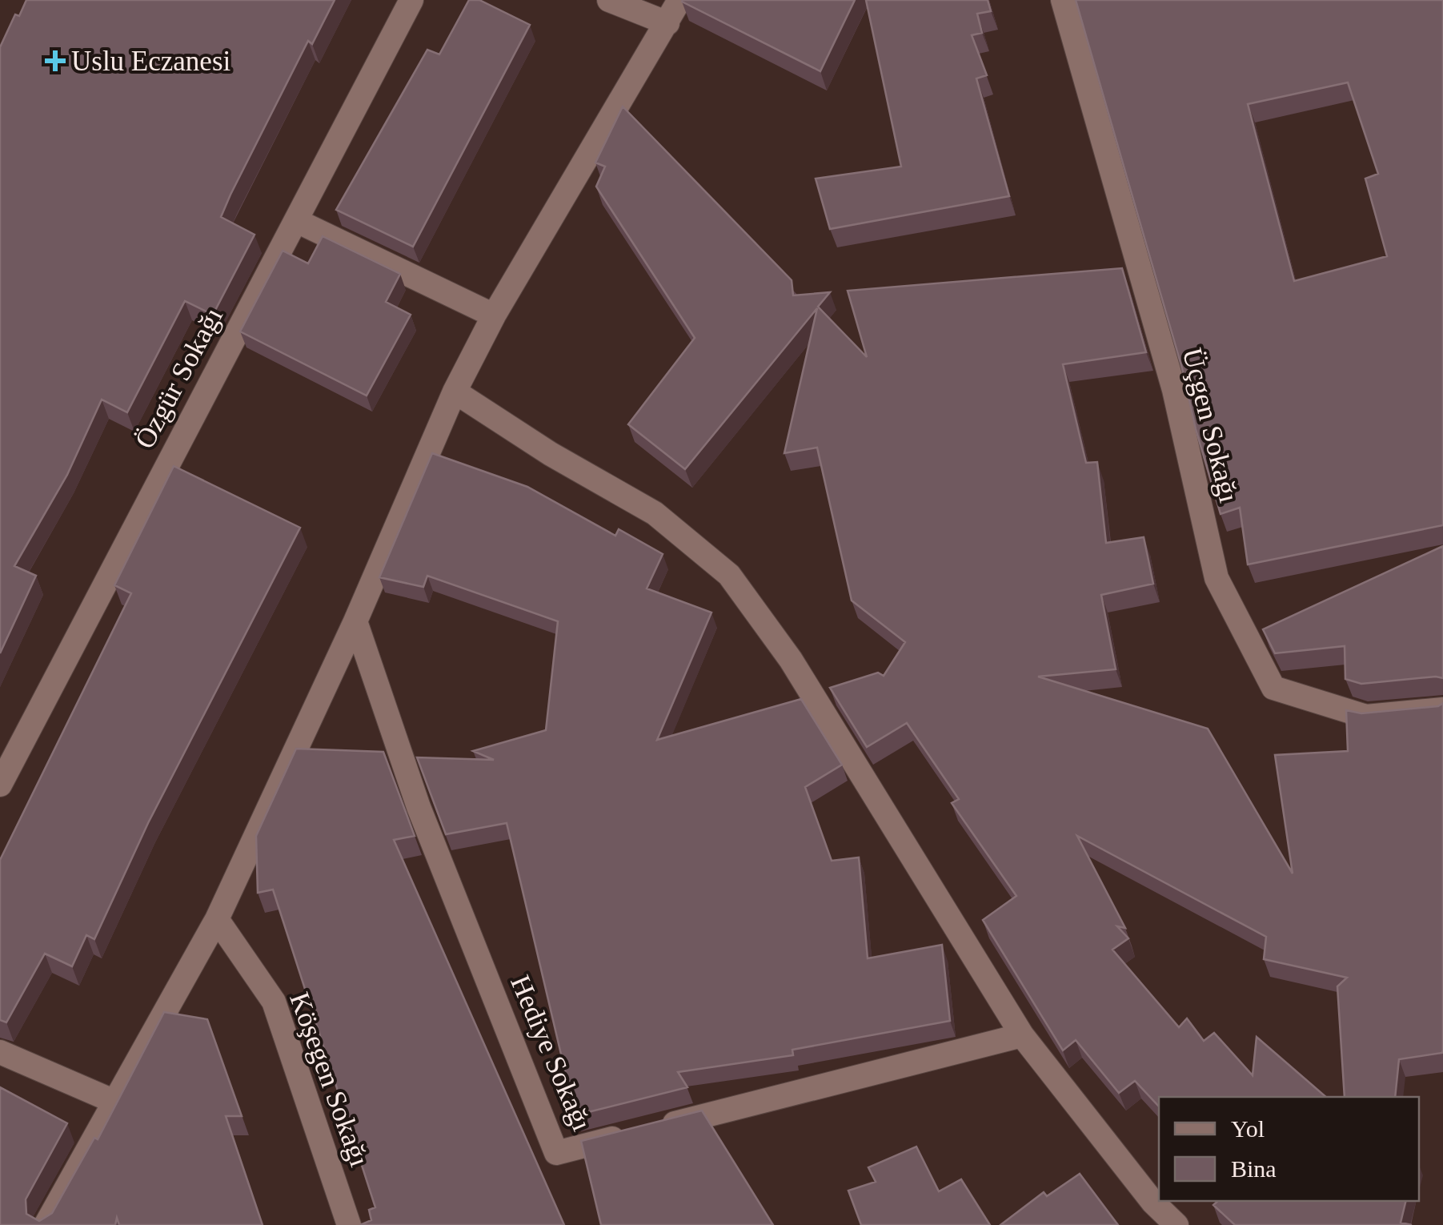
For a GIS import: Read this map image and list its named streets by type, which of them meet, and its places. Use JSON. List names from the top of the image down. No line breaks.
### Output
{"streets":{"street":["Özgür Sokağı","Üçgen Sokağı","Hediye Sokağı","Köşegen Sokağı"]},"places":{"health":["Uslu Eczanesi"]},"legend":["Yol","Bina"]}
